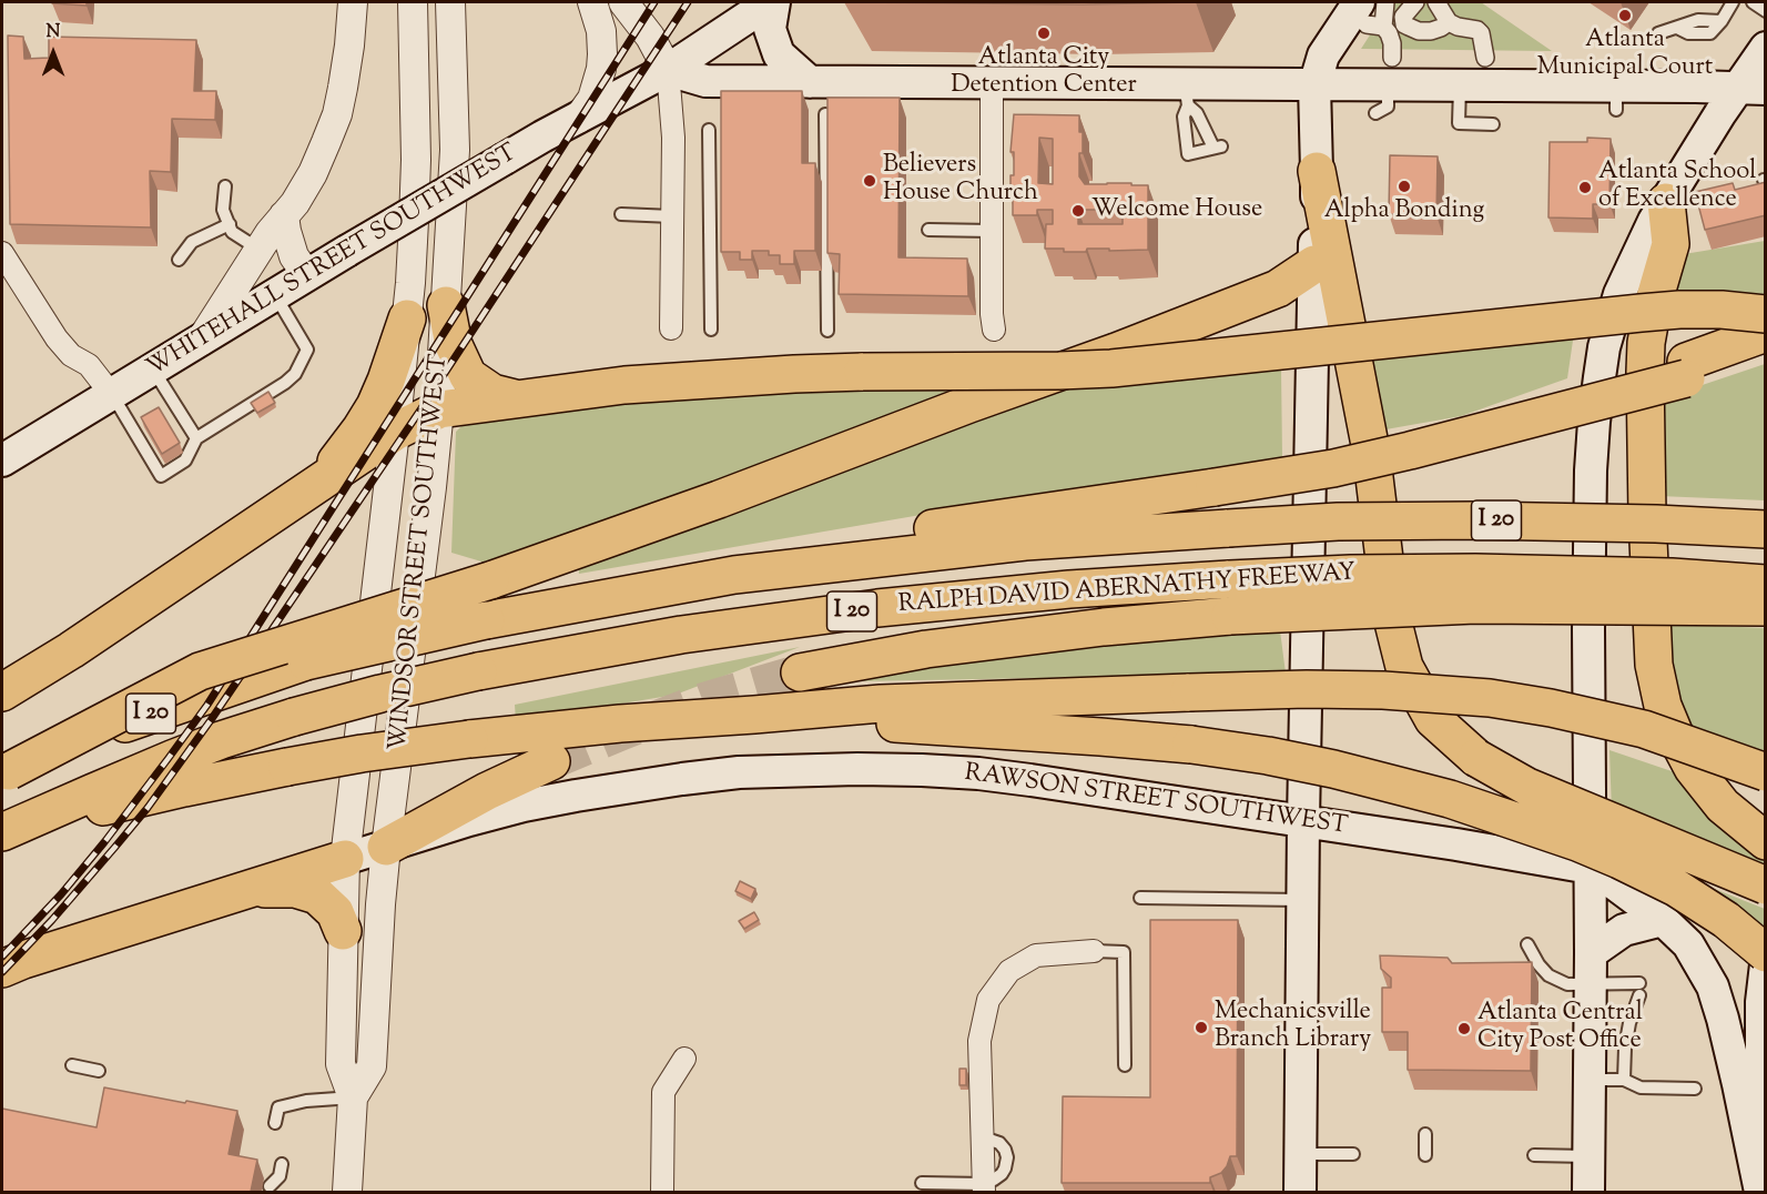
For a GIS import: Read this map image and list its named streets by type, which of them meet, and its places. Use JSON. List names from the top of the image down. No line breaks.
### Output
{"streets":{"highway":["I 20","RALPH DAVID ABERNATHY FREEWAY"],"main road":["WHITEHALL STREET SOUTHWEST","RAWSON STREET SOUTHWEST"],"street":["WINDSOR STREET SOUTHWEST"]},"crossings":[["WINDSOR STREET SOUTHWEST","RAWSON STREET SOUTHWEST"]],"places":["Atlanta Municipal Court","Atlanta City Detention Center","Believers House Church","Alpha Bonding","Atlanta School of Excellence","Welcome House","Mechanicsville Branch Library","Atlanta Central City Post Office"],"north":"top"}
